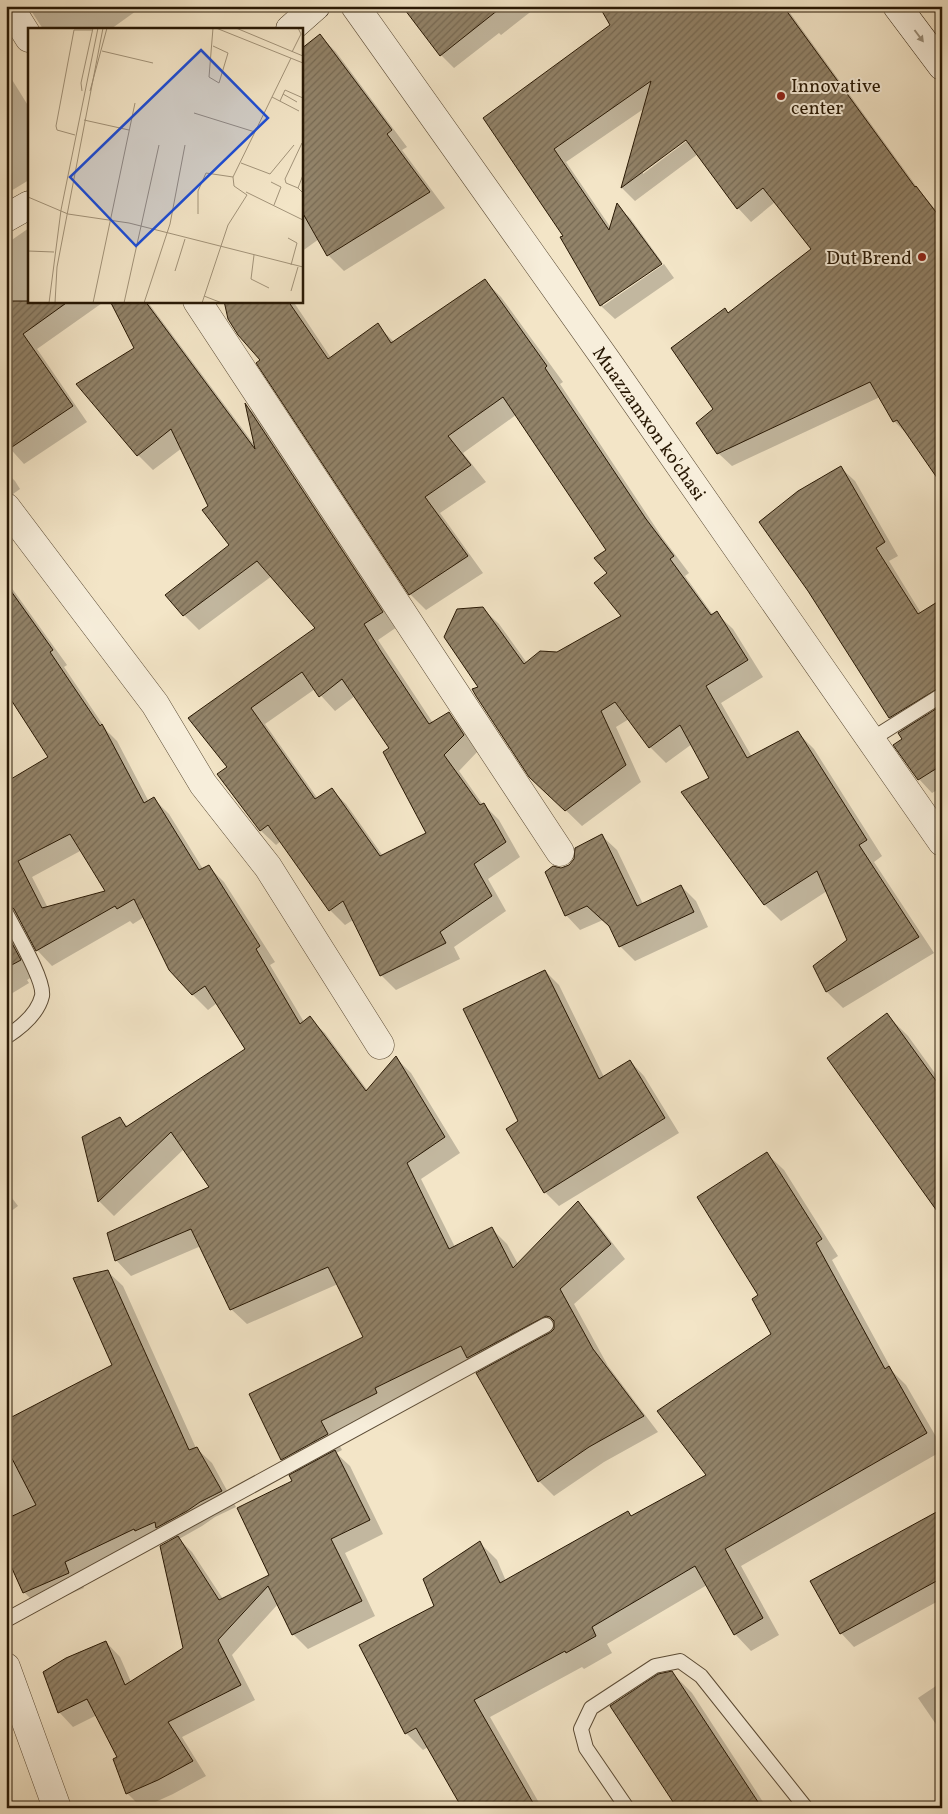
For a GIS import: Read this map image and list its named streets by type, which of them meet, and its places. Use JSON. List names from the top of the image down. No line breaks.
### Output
{"streets":{"street":["Muazzamxon ko'chasi"]},"places":["Innovative center","Dut Brend"]}
